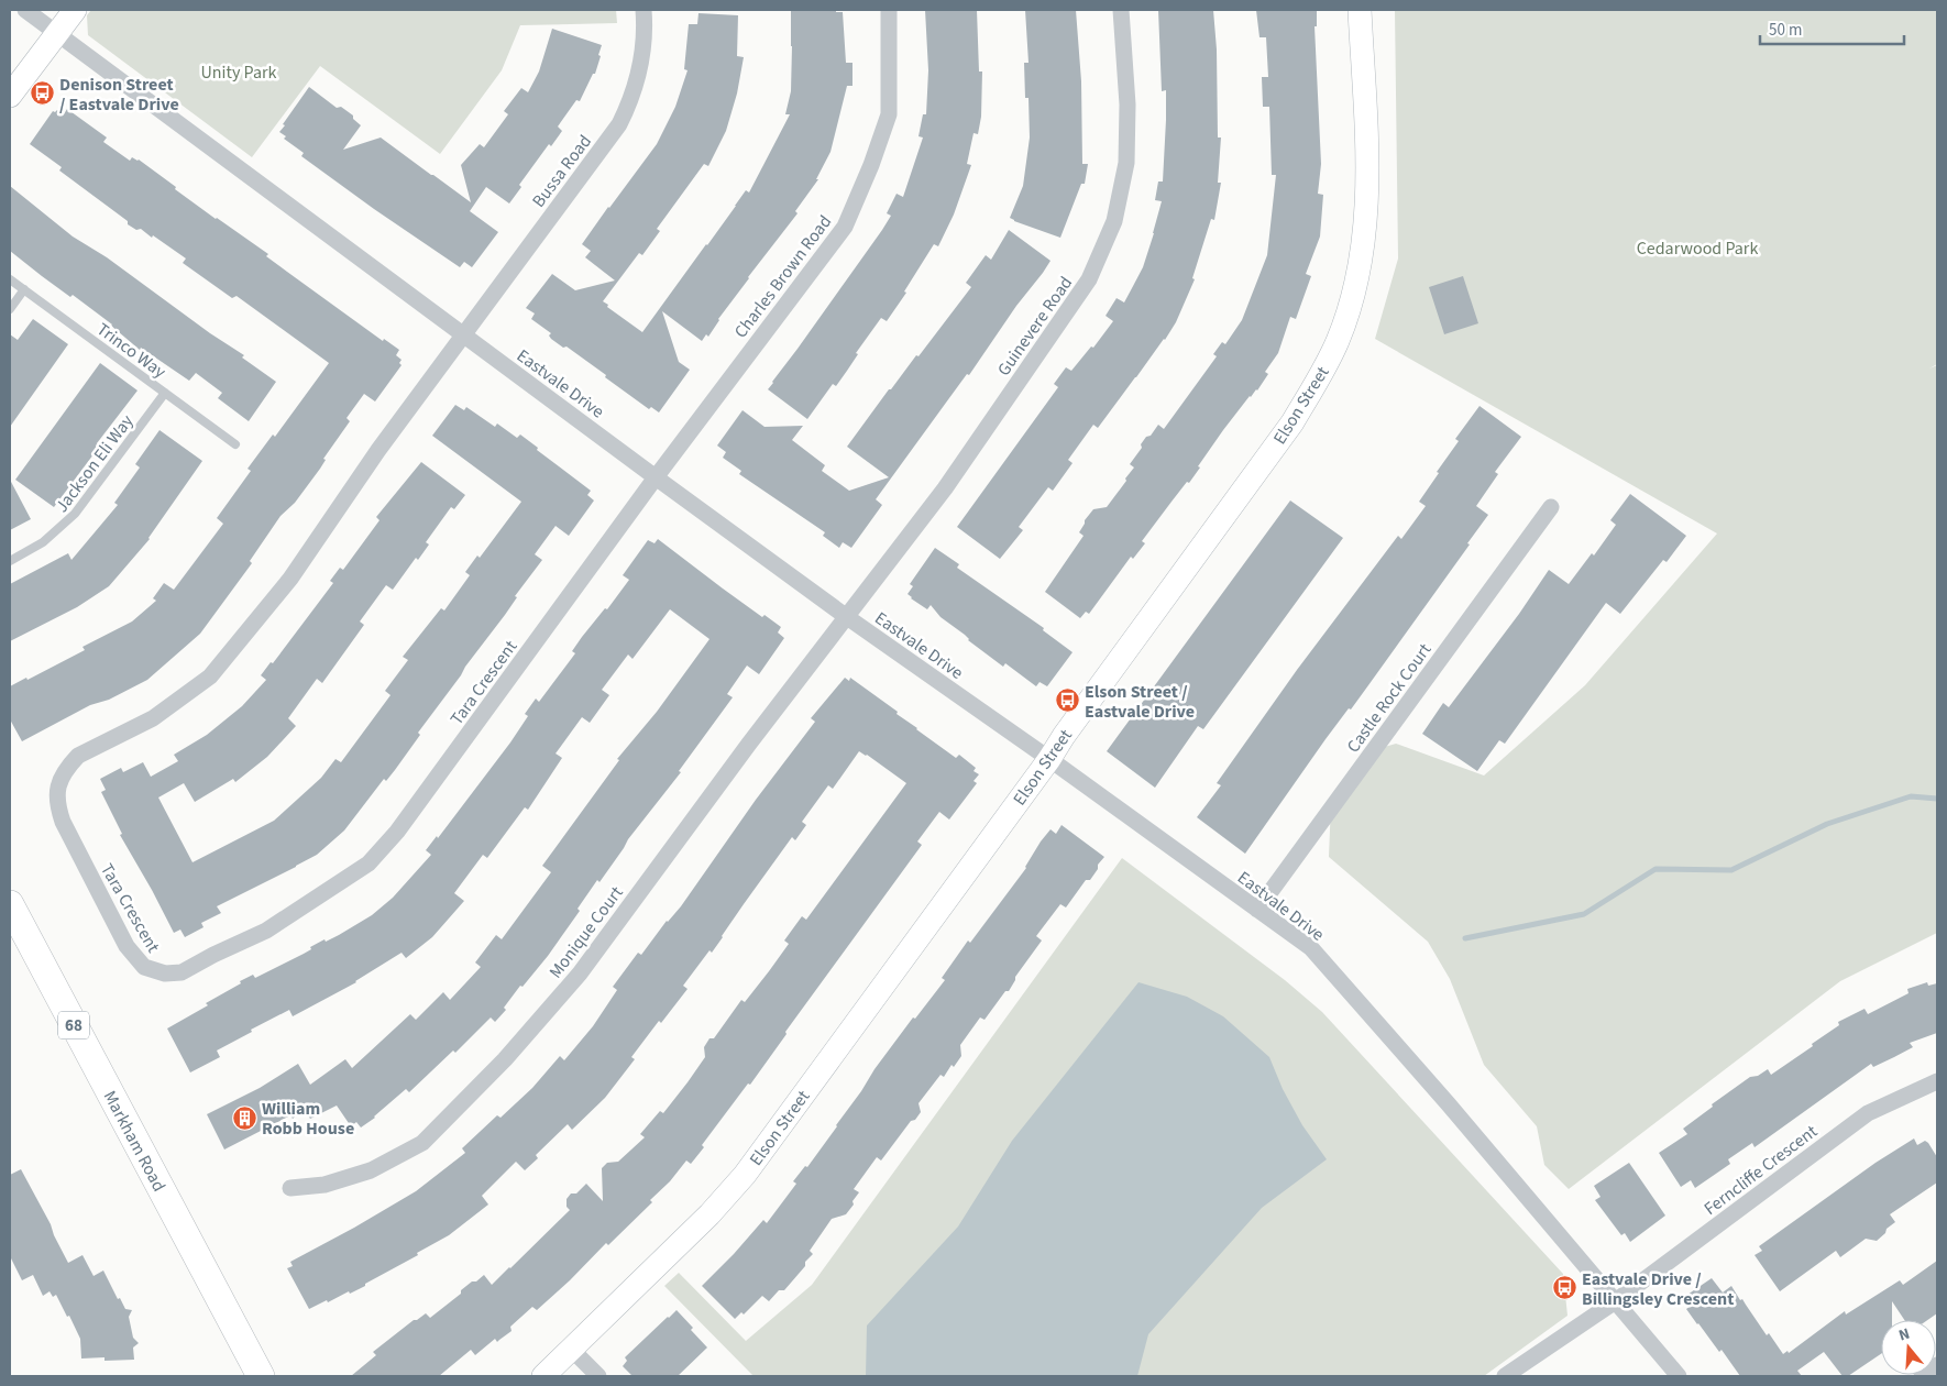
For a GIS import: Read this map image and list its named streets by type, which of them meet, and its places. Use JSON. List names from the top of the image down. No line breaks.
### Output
{"streets":{"main road":["68","Markham Road"],"street":["Bussa Road","Charles Brown Road","Guinevere Road","Eastvale Drive","Elson Street","Tara Crescent","Castle Rock Court","Monique Court","Ferncliffe Crescent"],"lane":["Trinco Way","Jackson Eli Way"]},"crossings":[["Bussa Road","Eastvale Drive"],["Bussa Road","Tara Crescent"],["Charles Brown Road","Eastvale Drive"],["Charles Brown Road","Tara Crescent"],["Guinevere Road","Eastvale Drive"],["Guinevere Road","Monique Court"],["Trinco Way","Jackson Eli Way"],["Eastvale Drive","Elson Street"],["Eastvale Drive","Tara Crescent"],["Eastvale Drive","Castle Rock Court"],["Eastvale Drive","Monique Court"],["Eastvale Drive","Ferncliffe Crescent"]],"parks":["Unity Park","Cedarwood Park"],"places":{"bus stop":["Denison Street / Eastvale Drive","Elson Street / Eastvale Drive","Eastvale Drive / Billingsley Crescent"],"building":["William Robb House"]},"scale_bar":"50 m","north":"top"}
